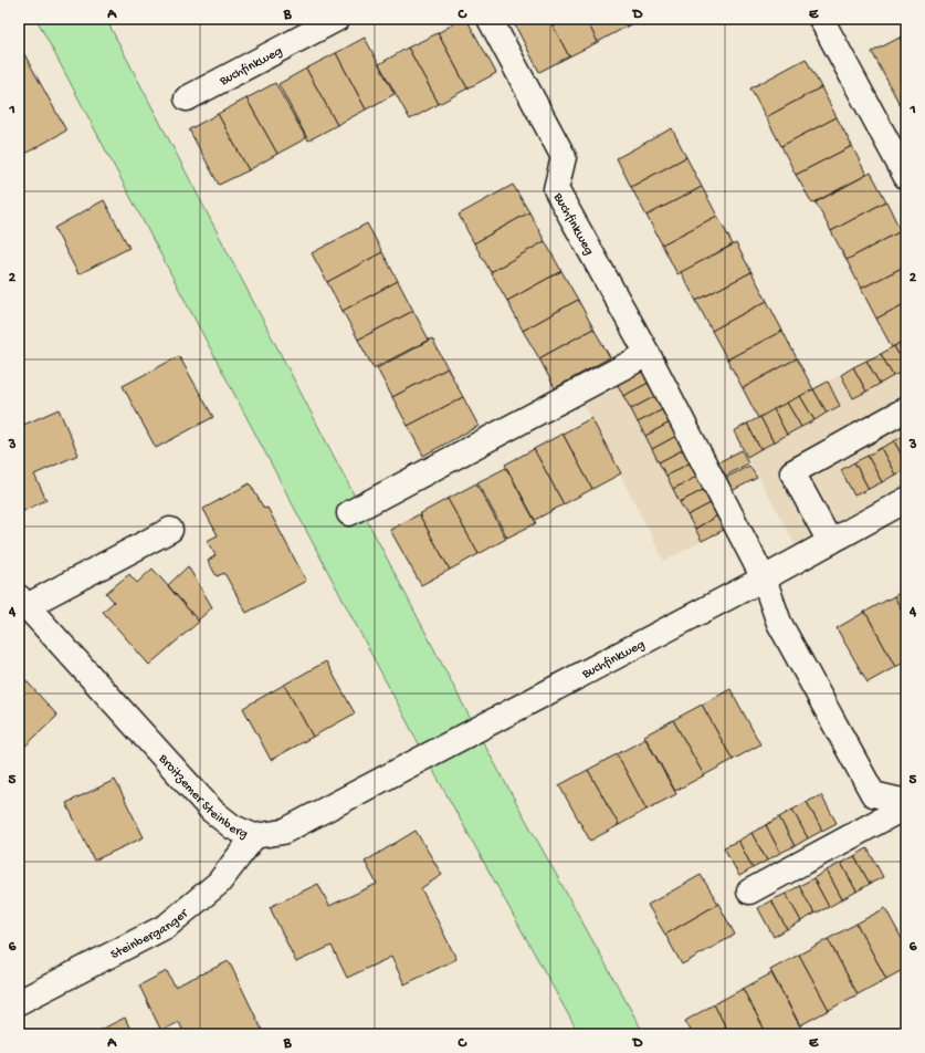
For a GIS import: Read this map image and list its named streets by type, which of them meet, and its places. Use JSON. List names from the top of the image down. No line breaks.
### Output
{"streets":{"street":["Buchfinkweg","Broitzemer Steinberg","Steinberganger"]},"crossings":[["Buchfinkweg","Broitzemer Steinberg"],["Broitzemer Steinberg","Steinberganger"]],"grid":{"columns":["A","B","C","D","E"],"rows":["1","2","3","4","5","6"]}}
